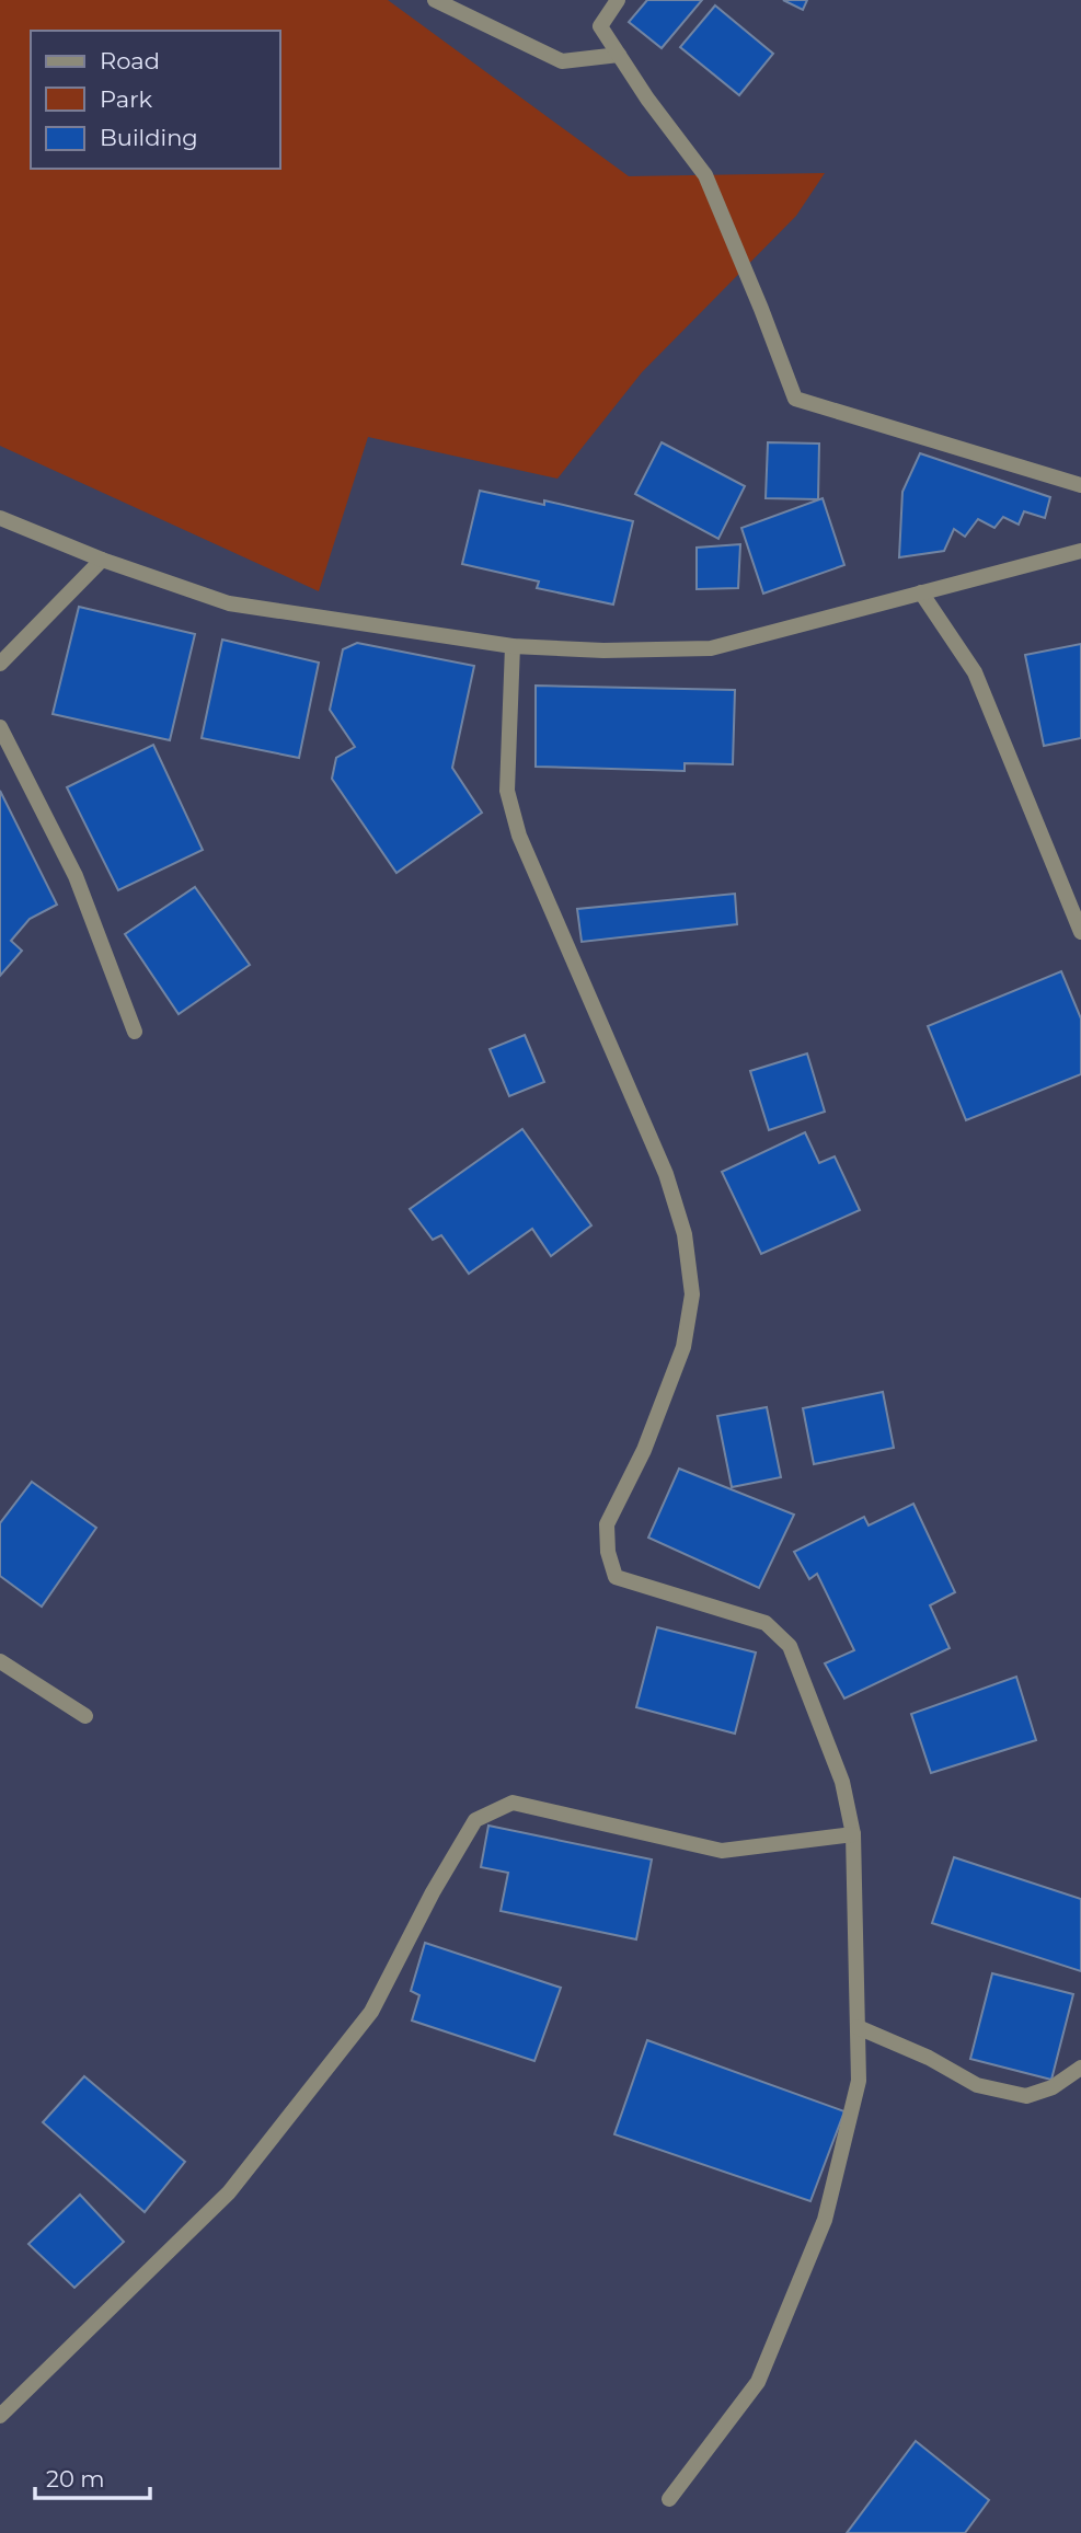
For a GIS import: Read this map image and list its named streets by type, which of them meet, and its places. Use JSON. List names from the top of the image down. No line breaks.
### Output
{"legend":["Road","Park","Building"],"scale_bar":"20 m"}
